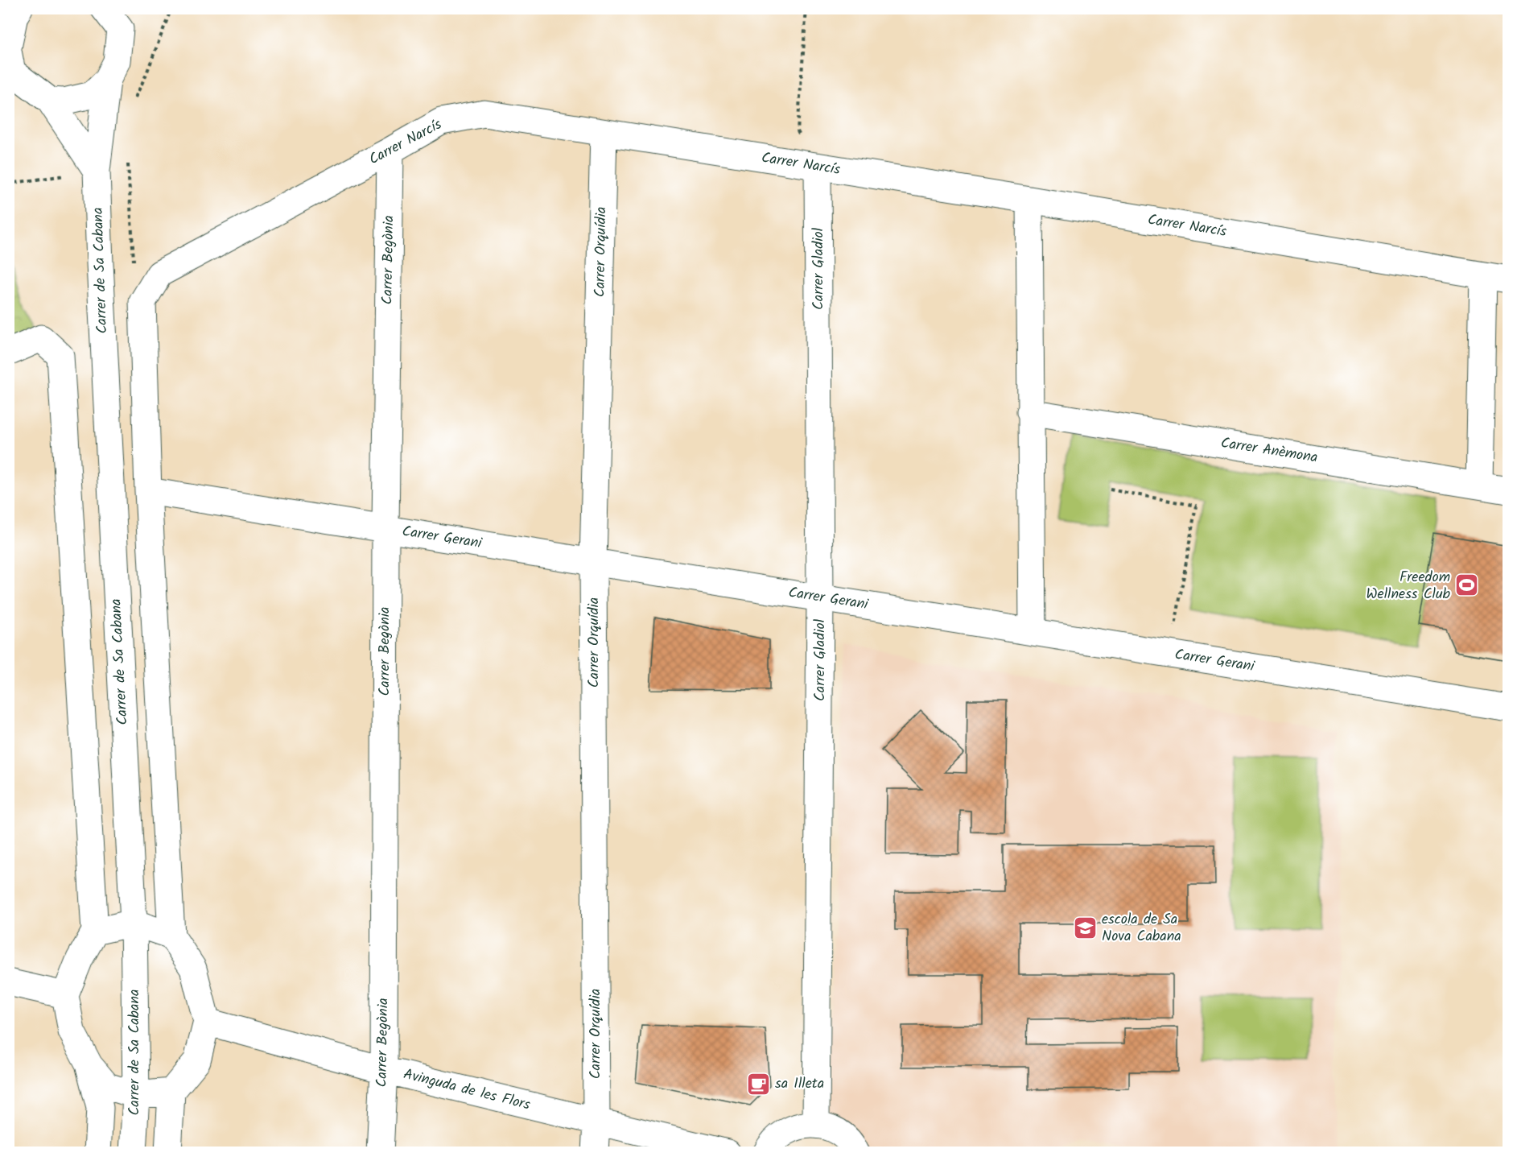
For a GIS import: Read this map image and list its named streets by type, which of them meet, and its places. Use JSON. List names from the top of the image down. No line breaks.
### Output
{"streets":{"street":["Carrer Narcís","Carrer Orquídia","Carrer Begònia","Carrer Gladiol","Carrer de Sa Cabana","Carrer Anèmona","Carrer Gerani","Avinguda de les Flors"]},"crossings":[["Carrer Narcís","Carrer Orquídia"],["Carrer Narcís","Carrer Begònia"],["Carrer Narcís","Carrer Gladiol"],["Carrer Narcís","Carrer Gerani"],["Carrer Orquídia","Carrer Gerani"],["Carrer Orquídia","Avinguda de les Flors"],["Carrer Begònia","Carrer Gerani"],["Carrer Begònia","Avinguda de les Flors"],["Carrer Gladiol","Carrer Gerani"]],"places":{"sports":["Freedom Wellness Club"],"school or university":["escola de Sa Nova Cabana"],"cafe":["sa Illeta"]}}
